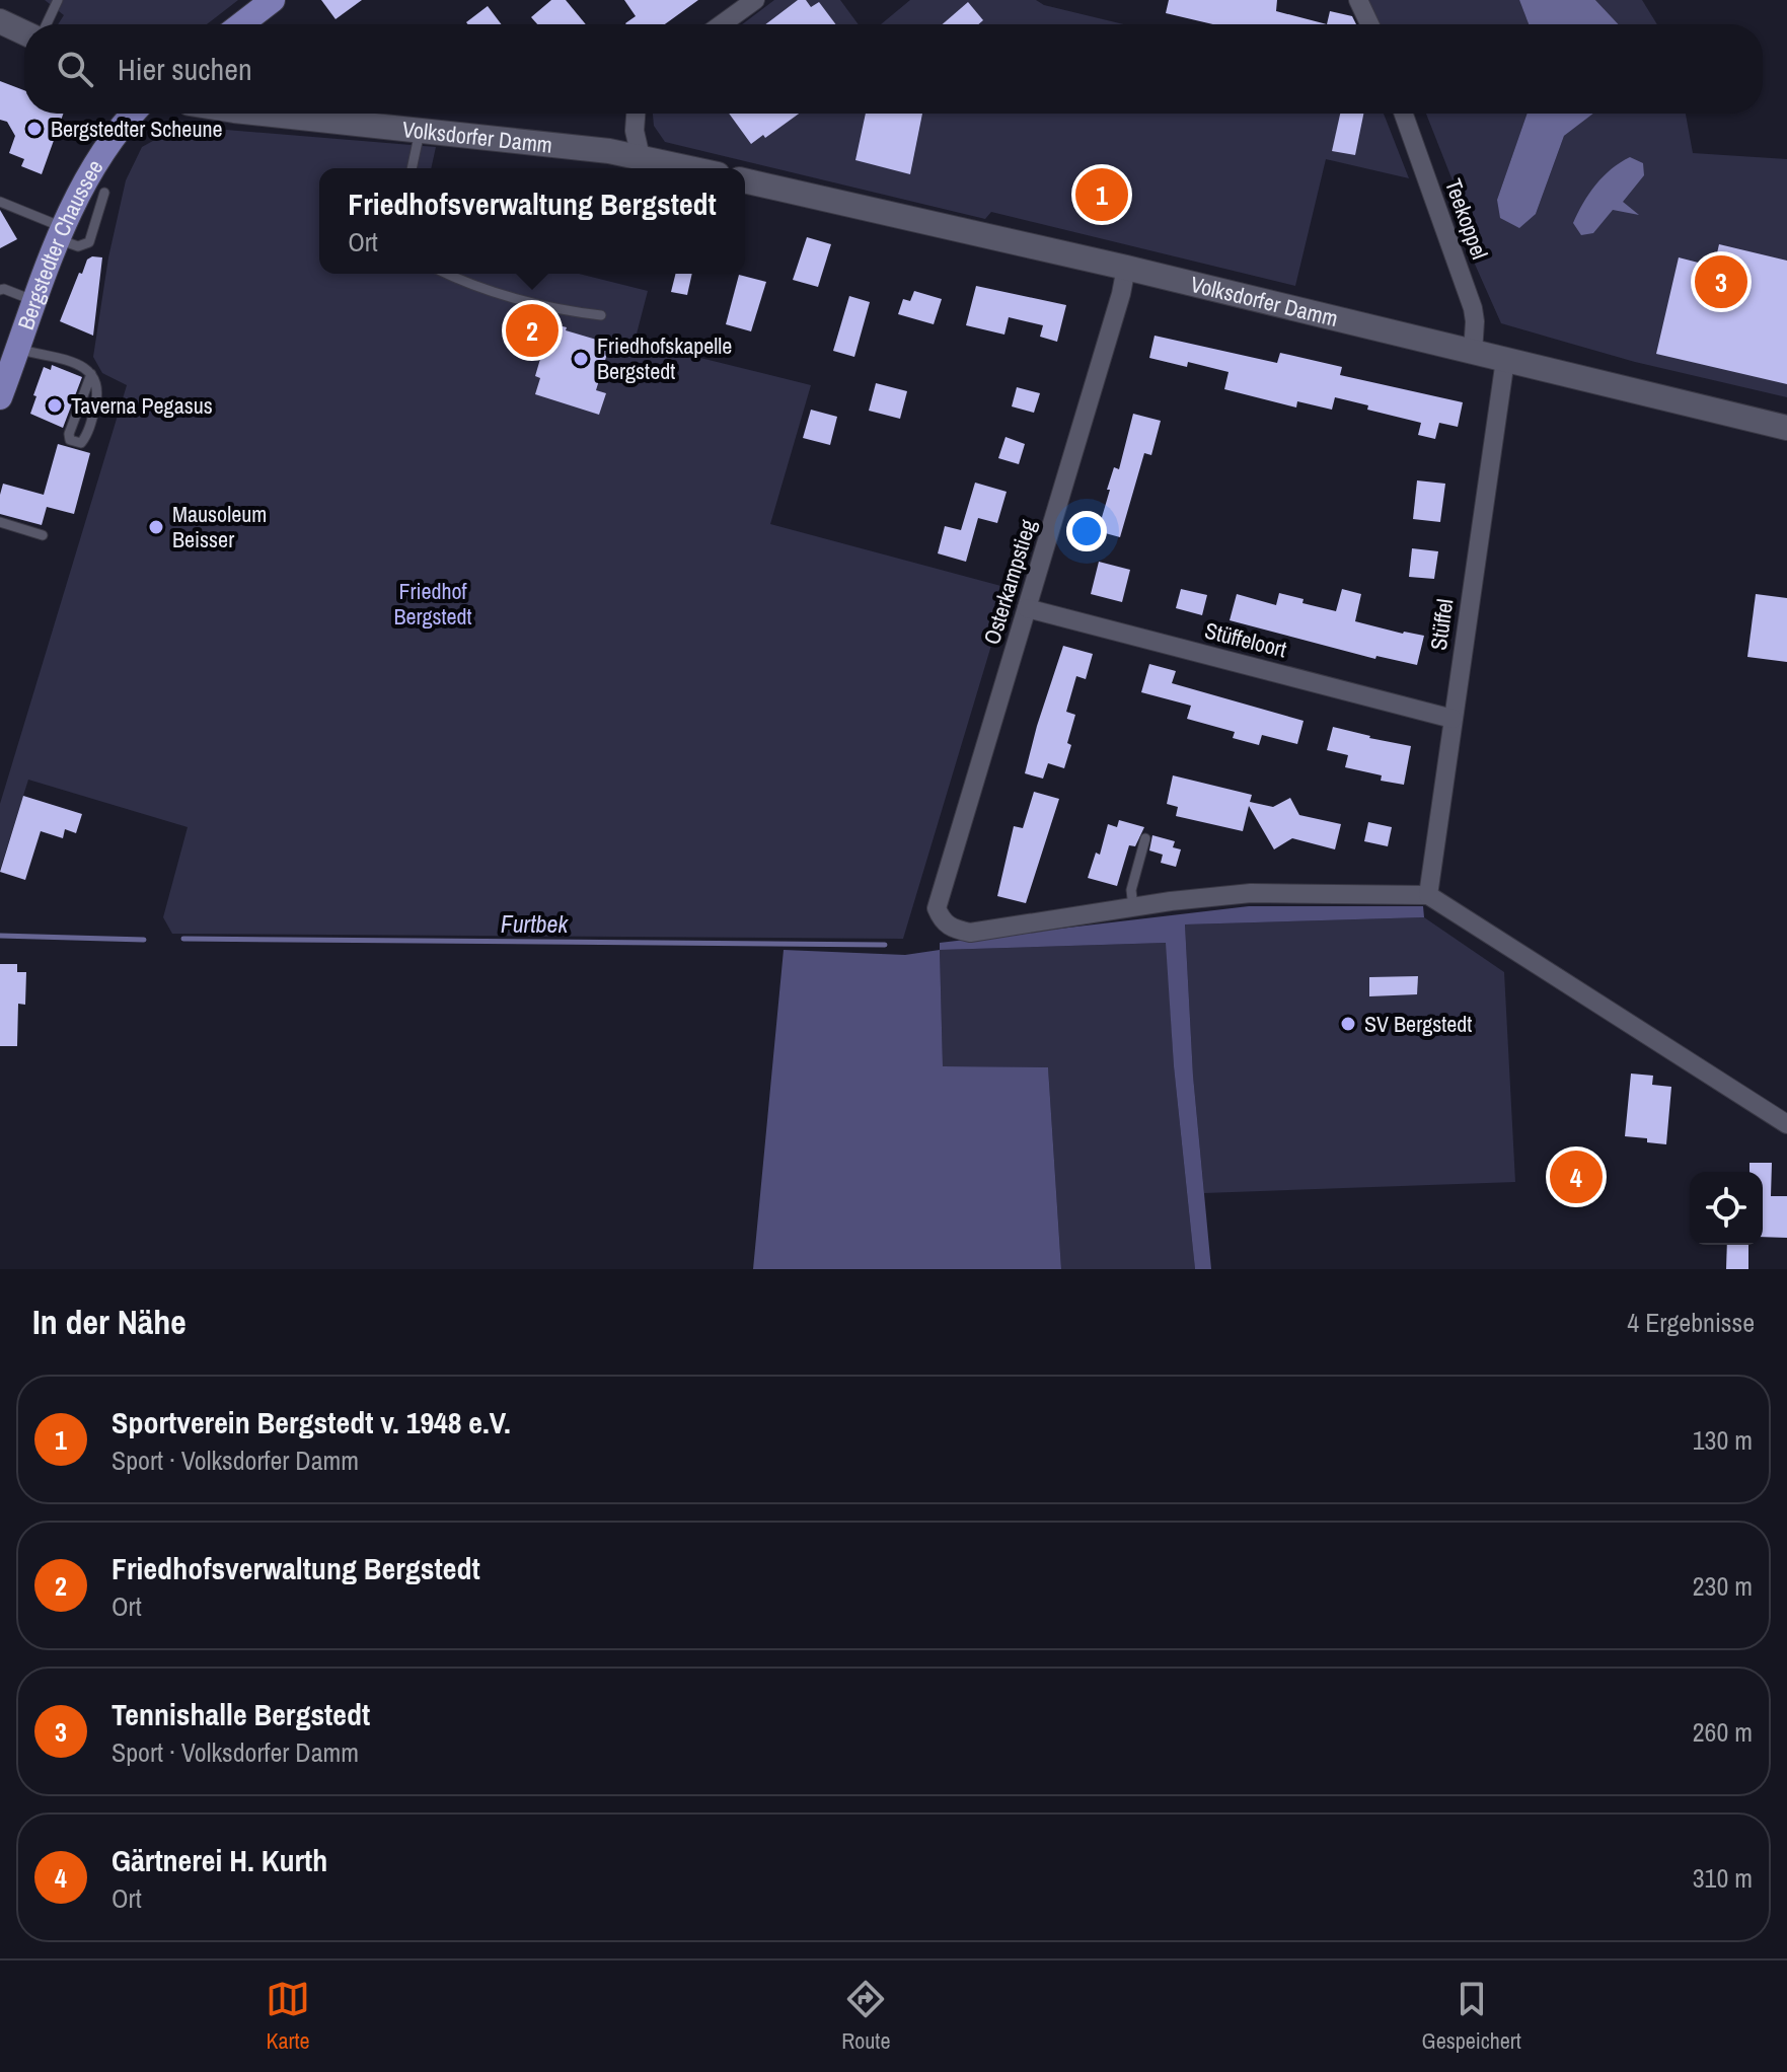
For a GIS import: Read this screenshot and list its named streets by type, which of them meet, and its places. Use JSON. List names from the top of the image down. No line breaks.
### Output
{"streets":{"main road":["Volksdorfer Damm","Bergstedter Chaussee"],"street":["Teekoppel","Osterkampstieg","Stüffel","Stüffeloort"]},"crossings":[["Volksdorfer Damm","Teekoppel"],["Volksdorfer Damm","Osterkampstieg"],["Volksdorfer Damm","Stüffel"],["Osterkampstieg","Stüffeloort"],["Stüffel","Stüffeloort"]],"water":["Furtbek"],"parks":["Friedhof Bergstedt"],"places":["Bergstedter Scheune","Friedhofskapelle Bergstedt","Taverna Pegasus","Mausoleum Beisser","SV Bergstedt"],"page":{"search":"Hier suchen","pins":["1","3","2","4"],"popup":["Friedhofsverwaltung Bergstedt","Ort"],"heading":["In der Nähe","4 Ergebnisse"],"list":[{"mark":"1","name":"Sportverein Bergstedt v. 1948 e.V.","note":"Sport · Volksdorfer Damm","value":"130 m"},{"mark":"2","name":"Friedhofsverwaltung Bergstedt","note":"Ort","value":"230 m"},{"mark":"3","name":"Tennishalle Bergstedt","note":"Sport · Volksdorfer Damm","value":"260 m"},{"mark":"4","name":"Gärtnerei H. Kurth","note":"Ort","value":"310 m"}],"nav":["Karte","Route","Gespeichert"]}}
